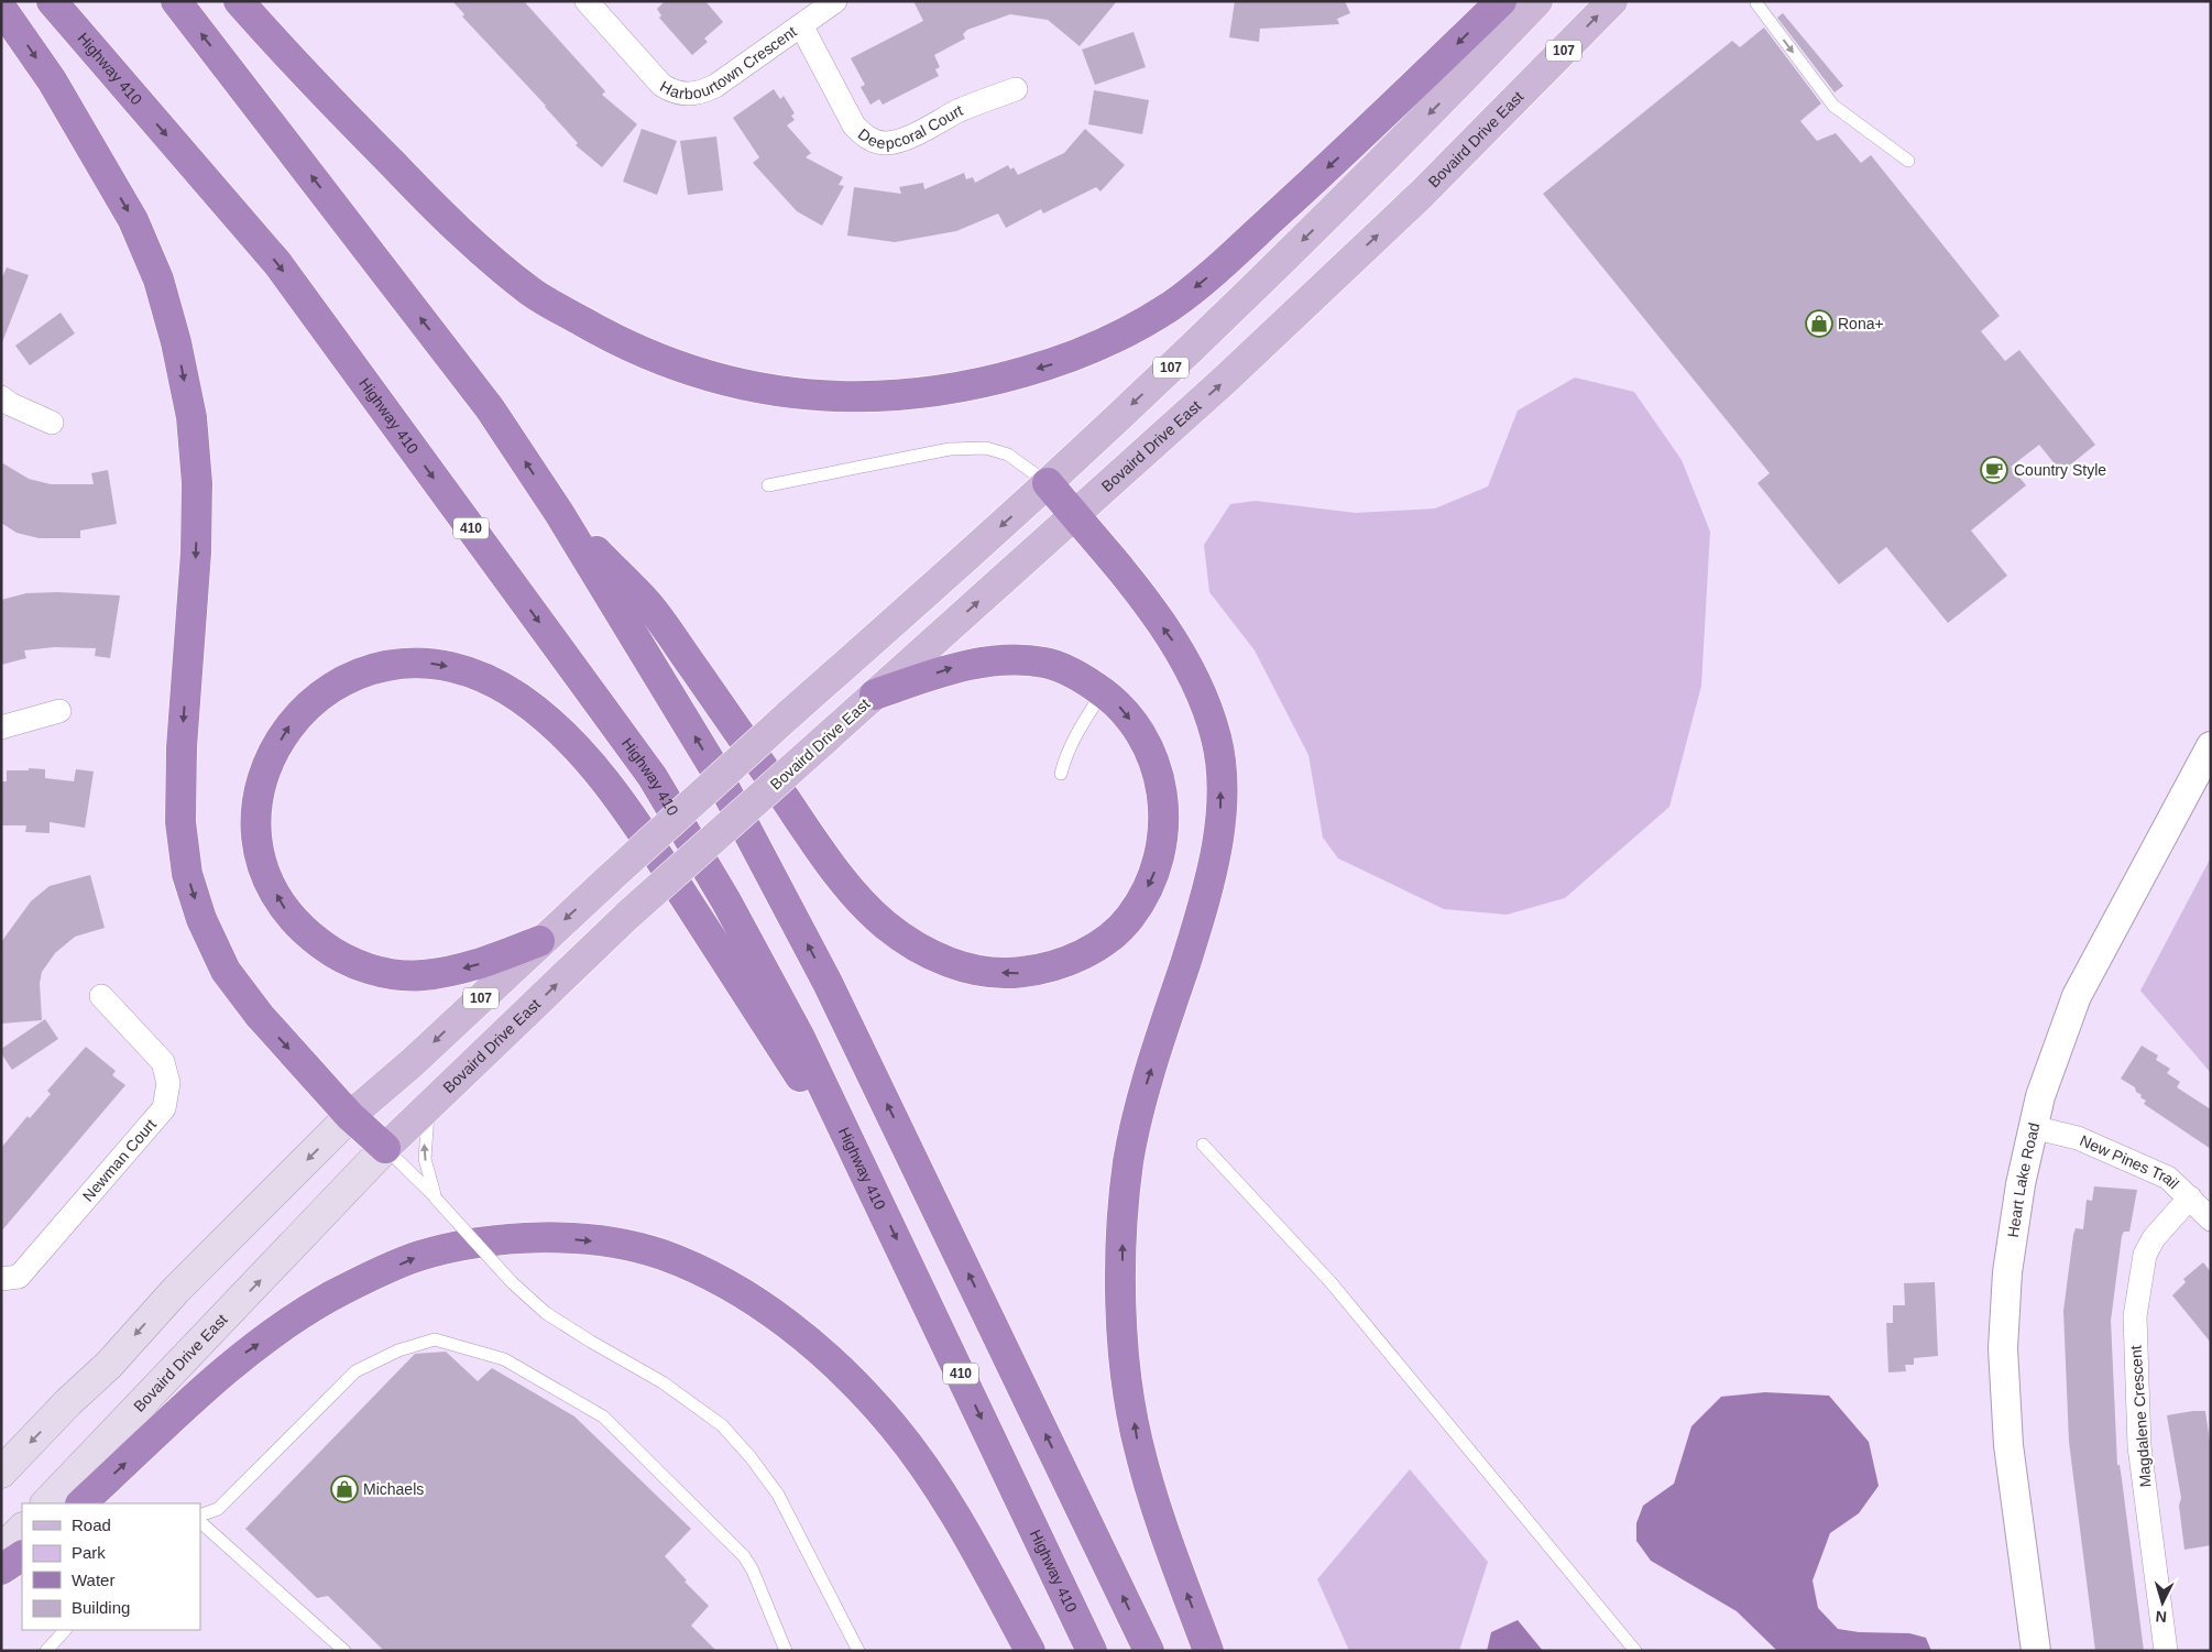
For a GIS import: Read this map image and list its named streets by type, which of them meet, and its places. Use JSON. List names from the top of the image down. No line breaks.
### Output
{"streets":{"highway":["Highway 410","410"],"main road":["107","Bovaird Drive East"],"street":["Harbourtown Crescent","Deepcoral Court","Newman Court","New Pines Trail","Heart Lake Road","Magdalene Crescent"]},"crossings":[["Harbourtown Crescent","Deepcoral Court"],["New Pines Trail","Heart Lake Road"],["New Pines Trail","Magdalene Crescent"]],"places":{"shop":["Rona+","Michaels"],"cafe":["Country Style"]},"legend":["Road","Park","Water","Building"],"north":"bottom"}
